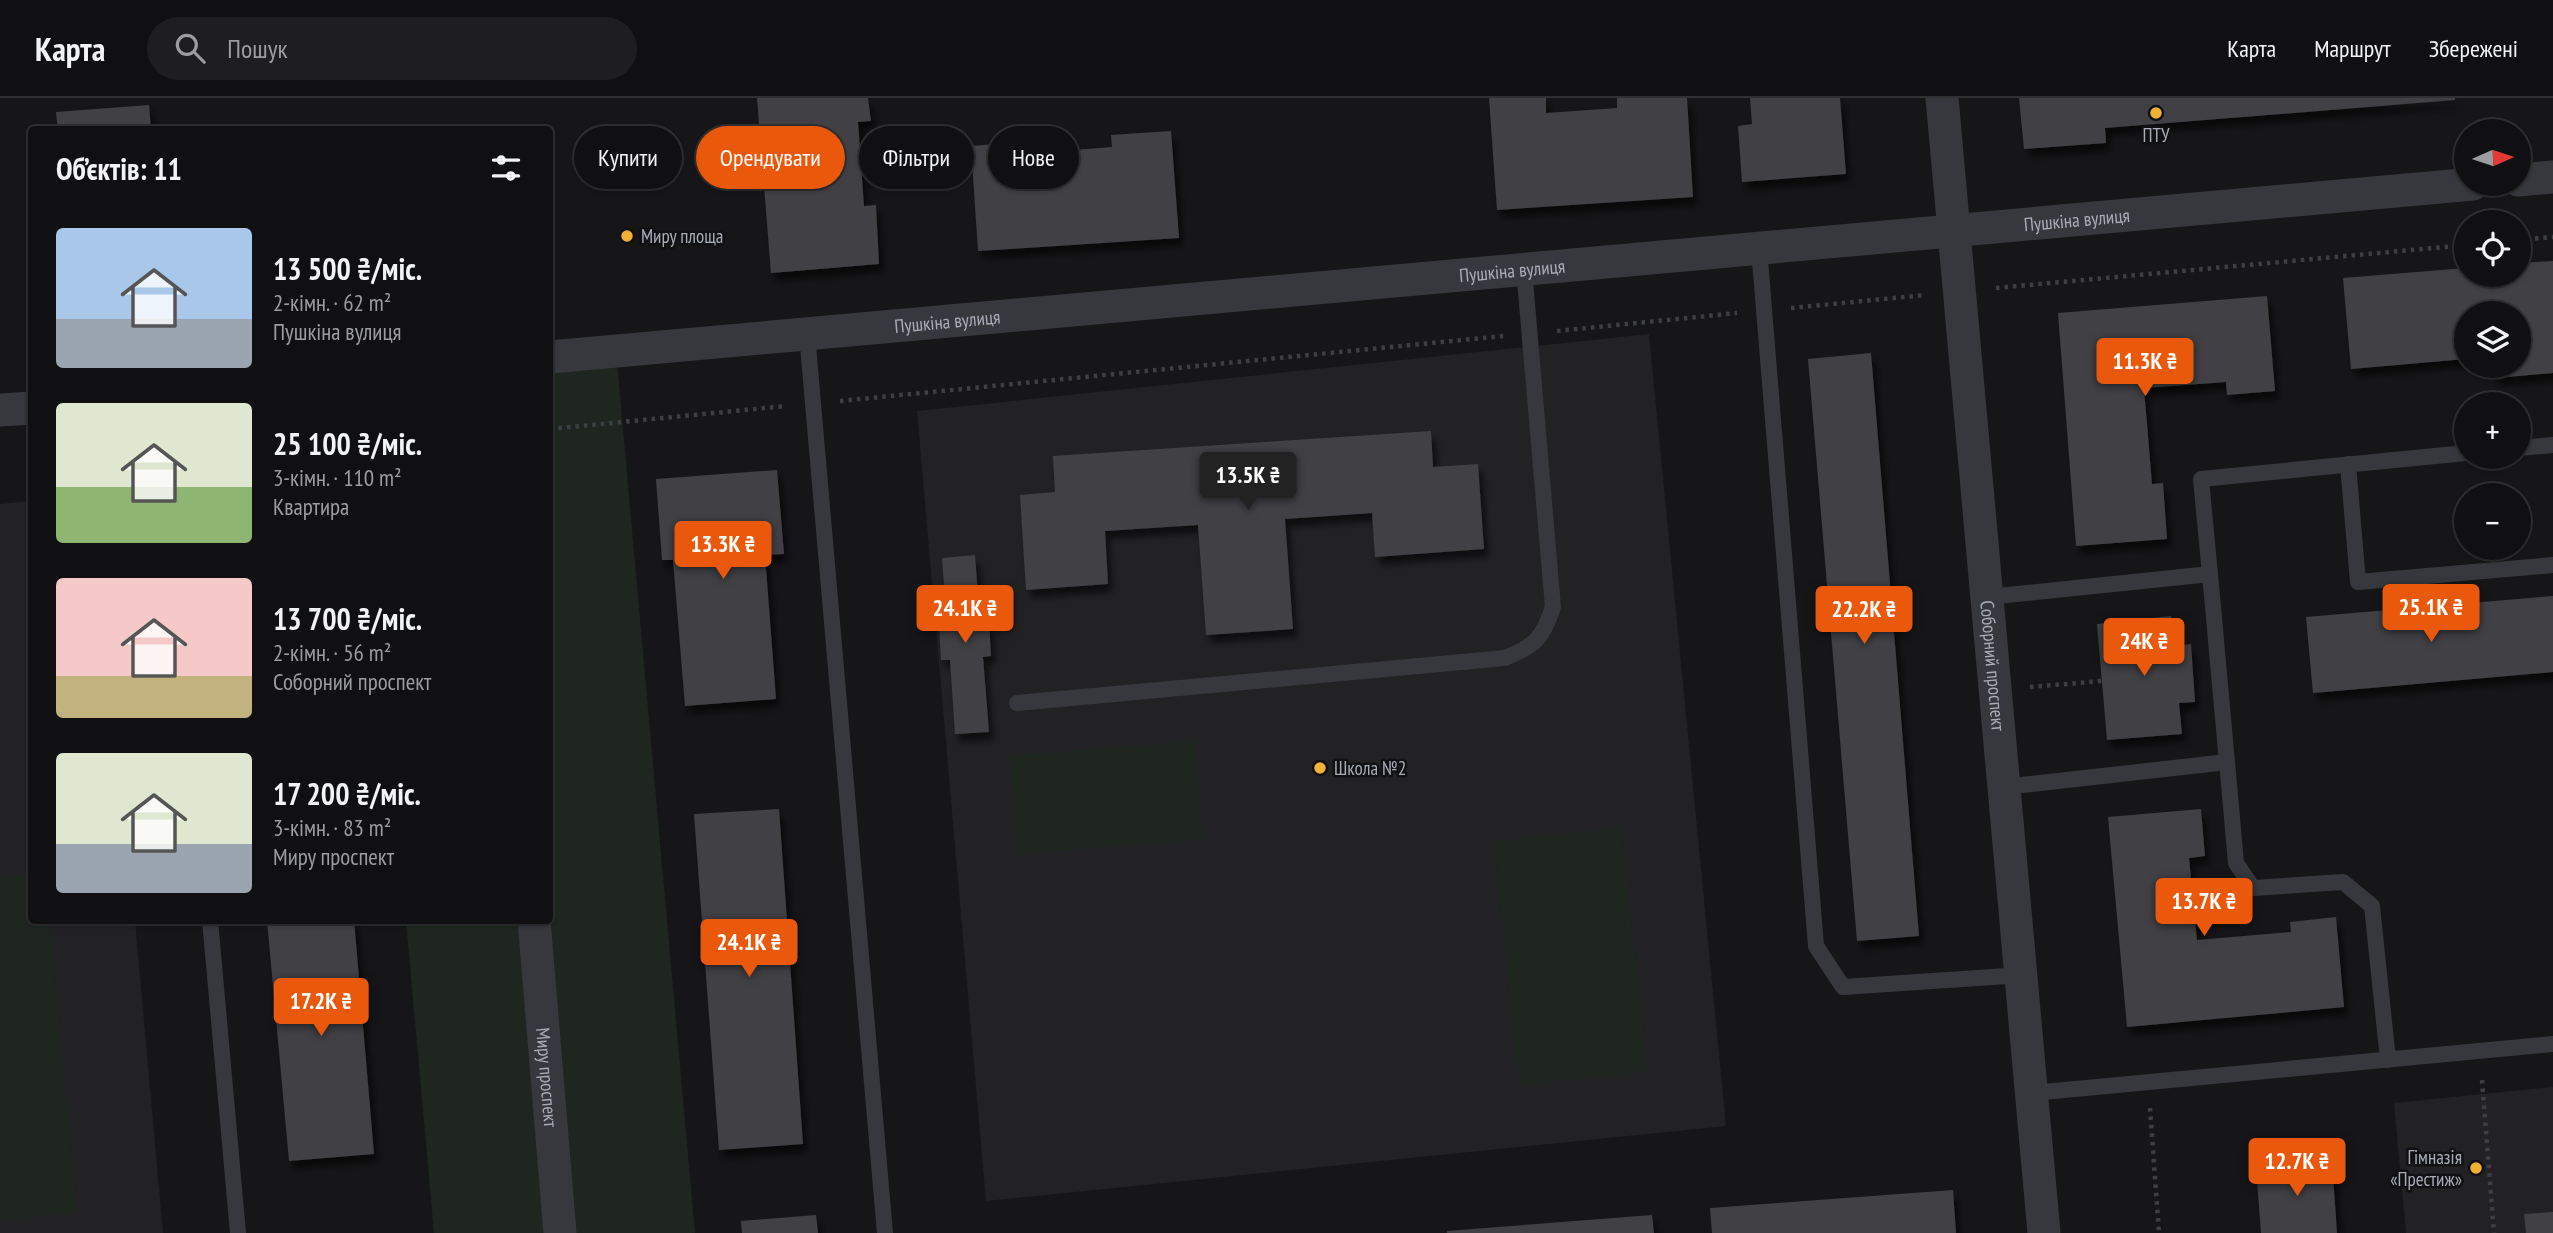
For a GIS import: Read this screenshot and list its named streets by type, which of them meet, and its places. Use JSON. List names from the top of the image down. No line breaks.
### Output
{"streets":{"street":["Пушкіна вулиця","Соборний проспект","Миру проспект"]},"crossings":[["Пушкіна вулиця","Соборний проспект"]],"places":["ПТУ","Миру площа","Школа №2","Гімназія «Престиж»"],"north":"right","page":{"header":"Карта","search":"Пошук","nav":["Карта","Маршрут","Збережені"],"map_buttons":["+","−"],"chip":["Купити","Орендувати","Фільтри","Нове"],"heading":"Об’єктів: 11","list":[{"name":"13 500 ₴/міс.","note":"2-кімн. · 62 m² · Пушкіна вулиця"},{"name":"25 100 ₴/міс.","note":"3-кімн. · 110 m² · Квартира"},{"name":"13 700 ₴/міс.","note":"2-кімн. · 56 m² · Соборний проспект"},{"name":"17 200 ₴/міс.","note":"3-кімн. · 83 m² · Миру проспект"}],"price":["11.3K ₴","13.5K ₴","13.3K ₴","25.1K ₴","24.1K ₴","22.2K ₴","24K ₴","13.7K ₴","24.1K ₴","17.2K ₴","12.7K ₴"]}}
